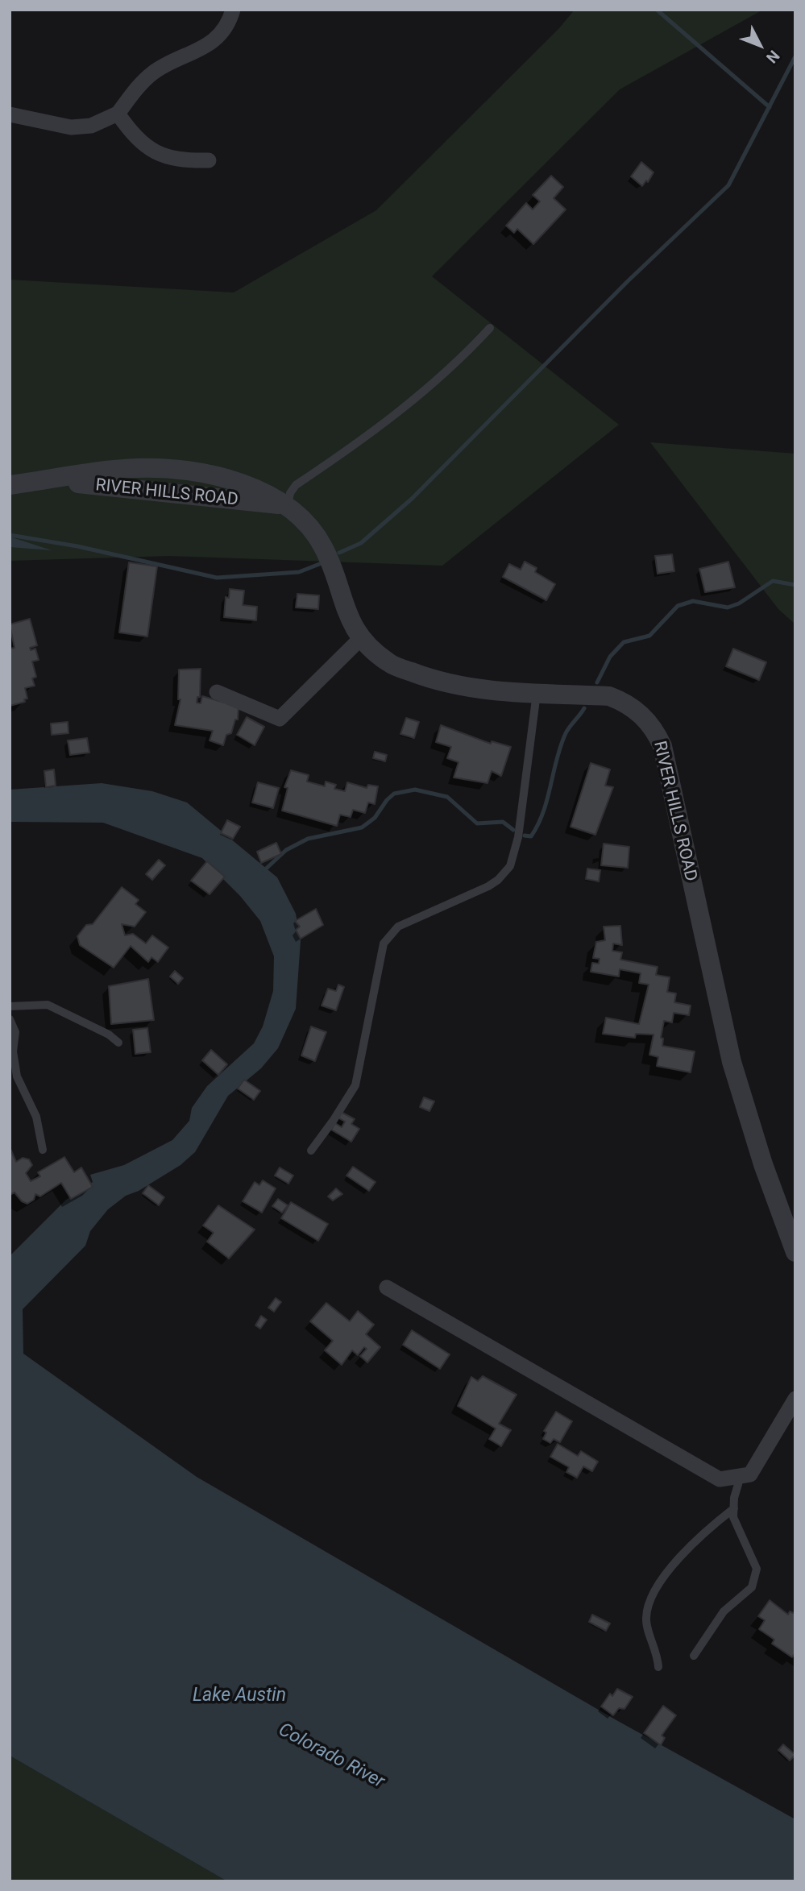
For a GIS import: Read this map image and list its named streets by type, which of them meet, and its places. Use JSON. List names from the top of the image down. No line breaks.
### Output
{"streets":{"street":["RIVER HILLS ROAD"]},"water":["Lake Austin","Colorado River"],"north":"bottom right"}
